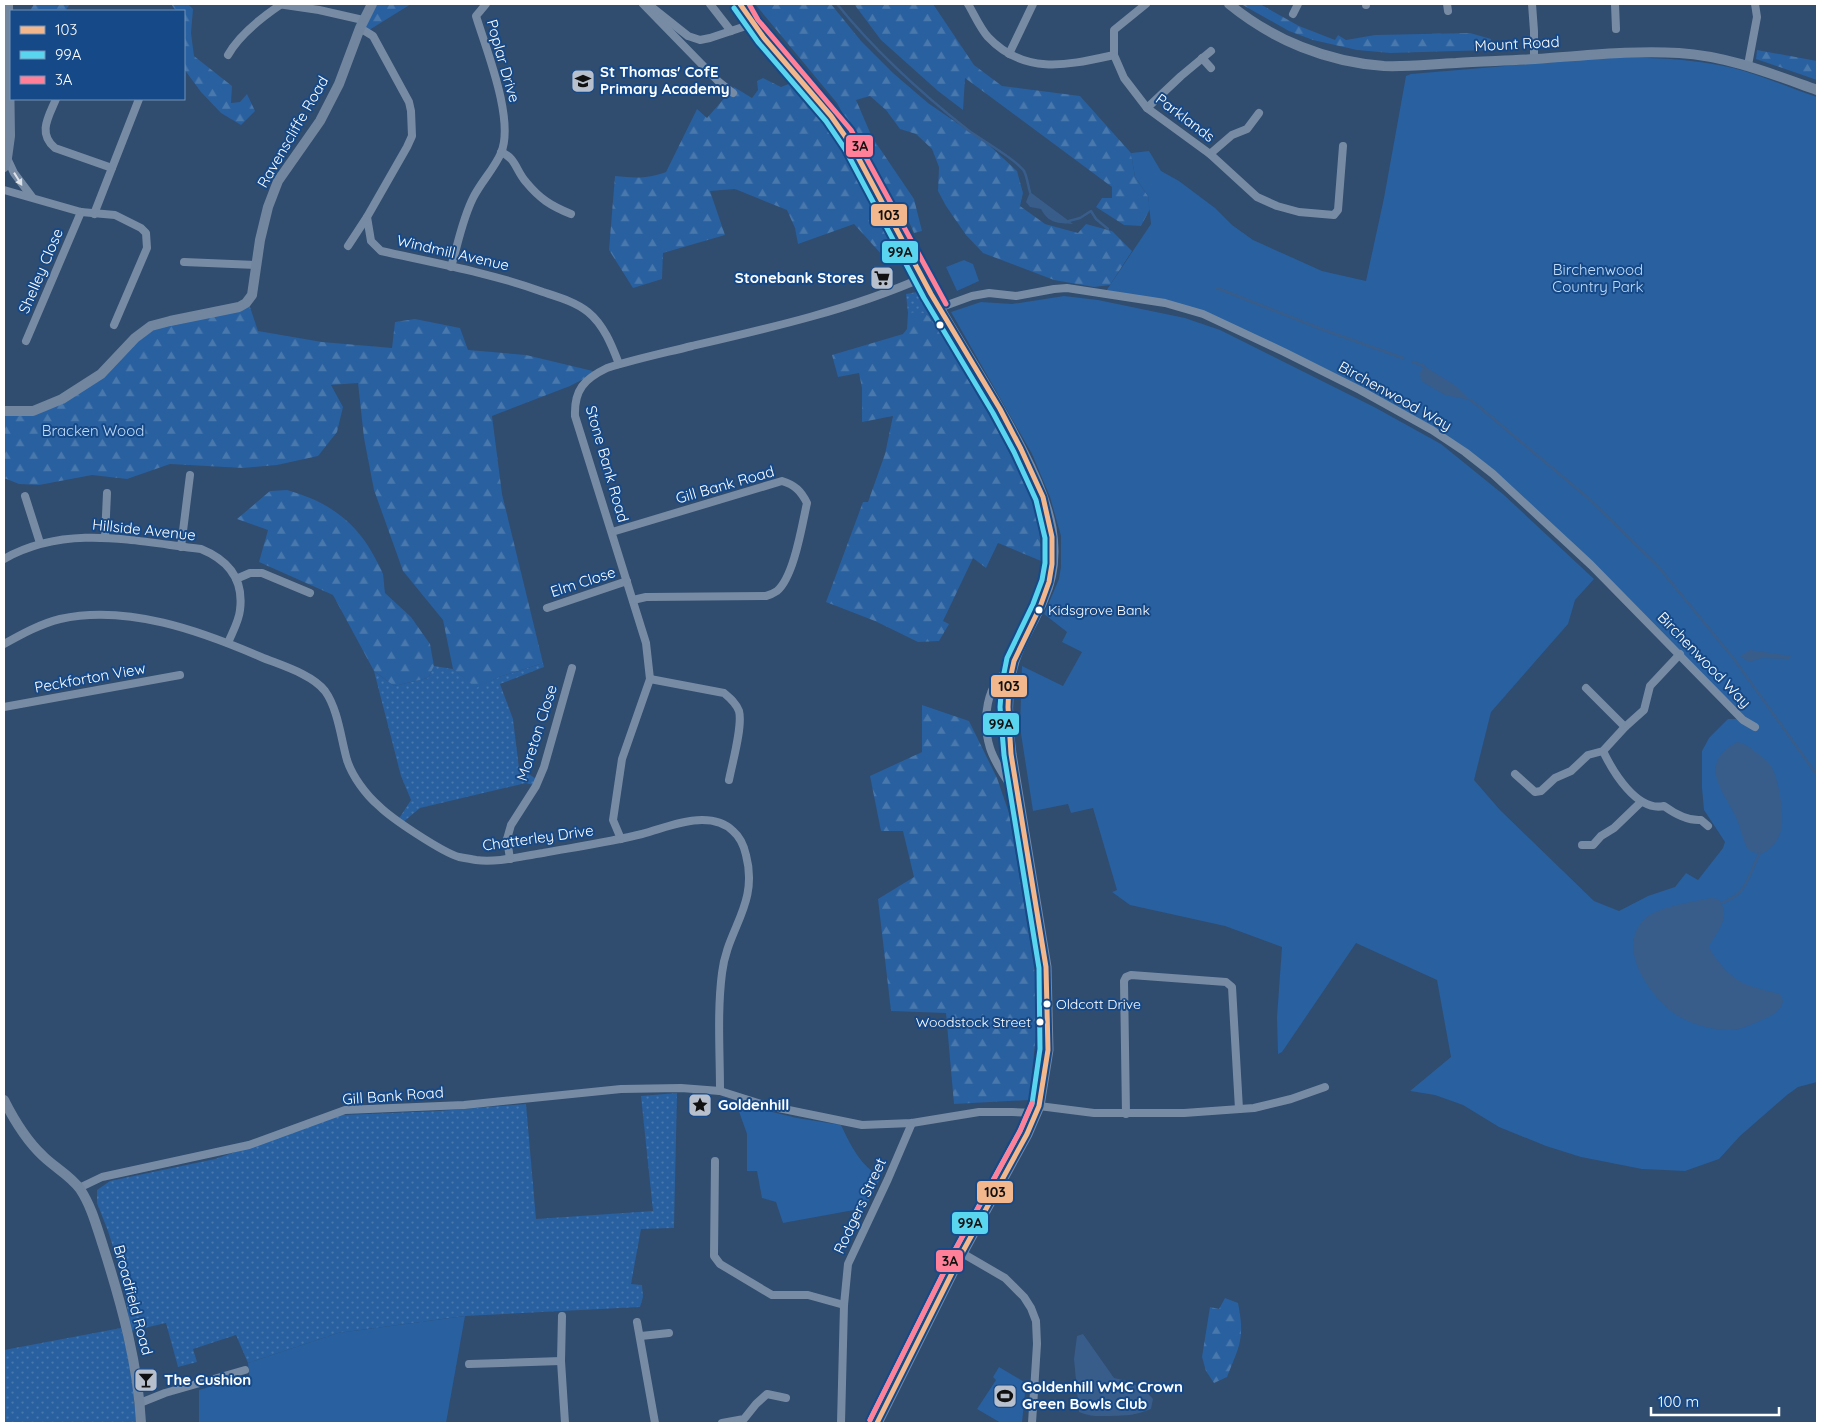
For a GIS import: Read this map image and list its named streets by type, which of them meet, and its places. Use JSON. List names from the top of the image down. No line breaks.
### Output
{"streets":{"street":["Mount Road","Poplar Drive","Parklands","Ravenscliffe Road","Windmill Avenue","Shelley Close","Birchenwood Way","Stone Bank Road","Gill Bank Road","Hillside Avenue","Elm Close","Peckforton View","Moreton Close","Chatterley Drive","Rodgers Street","Broadfield Road"]},"crossings":[["Poplar Drive","Windmill Avenue"],["Windmill Avenue","Stone Bank Road"],["Stone Bank Road","Gill Bank Road"],["Stone Bank Road","Elm Close"],["Stone Bank Road","Chatterley Drive"],["Gill Bank Road","Chatterley Drive"],["Gill Bank Road","Broadfield Road"],["Hillside Avenue","Chatterley Drive"],["Moreton Close","Chatterley Drive"]],"parks":["Birchenwood Country Park","Bracken Wood"],"places":{"school or university":["St Thomas' CofE Primary Academy"],"supermarket":["Stonebank Stores"],"other":["Kidsgrove Bank","Oldcott Drive","Woodstock Street"],"place":["Goldenhill"],"bar":["The Cushion"],"sports":["Goldenhill WMC Crown Green Bowls Club"]},"lines":["transit line 103","transit line 3A","transit line 99A"],"legend":["103","99A","3A"],"scale_bar":"100 m"}
